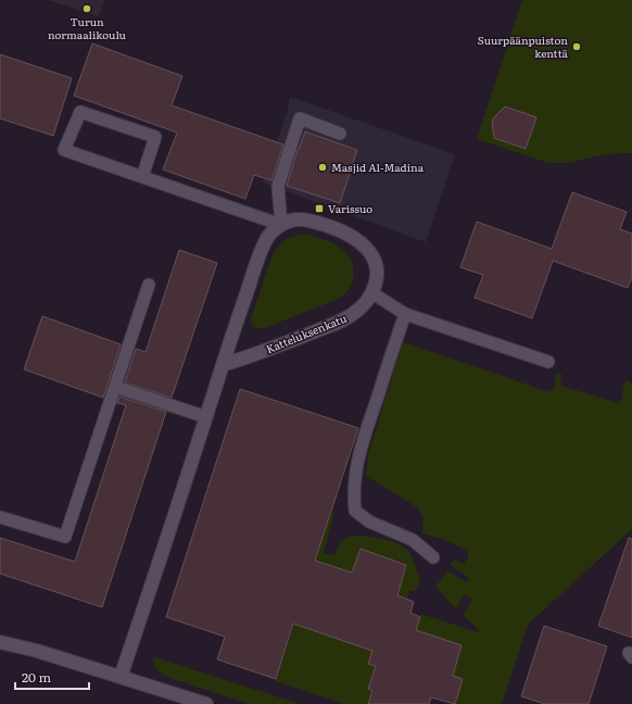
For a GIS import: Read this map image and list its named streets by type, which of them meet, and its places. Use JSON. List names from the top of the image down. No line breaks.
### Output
{"streets":{"street":["Katteluksenkatu"]},"places":{"other":["Turun normaalikoulu","Suurpäänpuiston kenttä","Masjid Al-Madina"],"transit":["Varissuo"]},"scale_bar":"20 m"}
